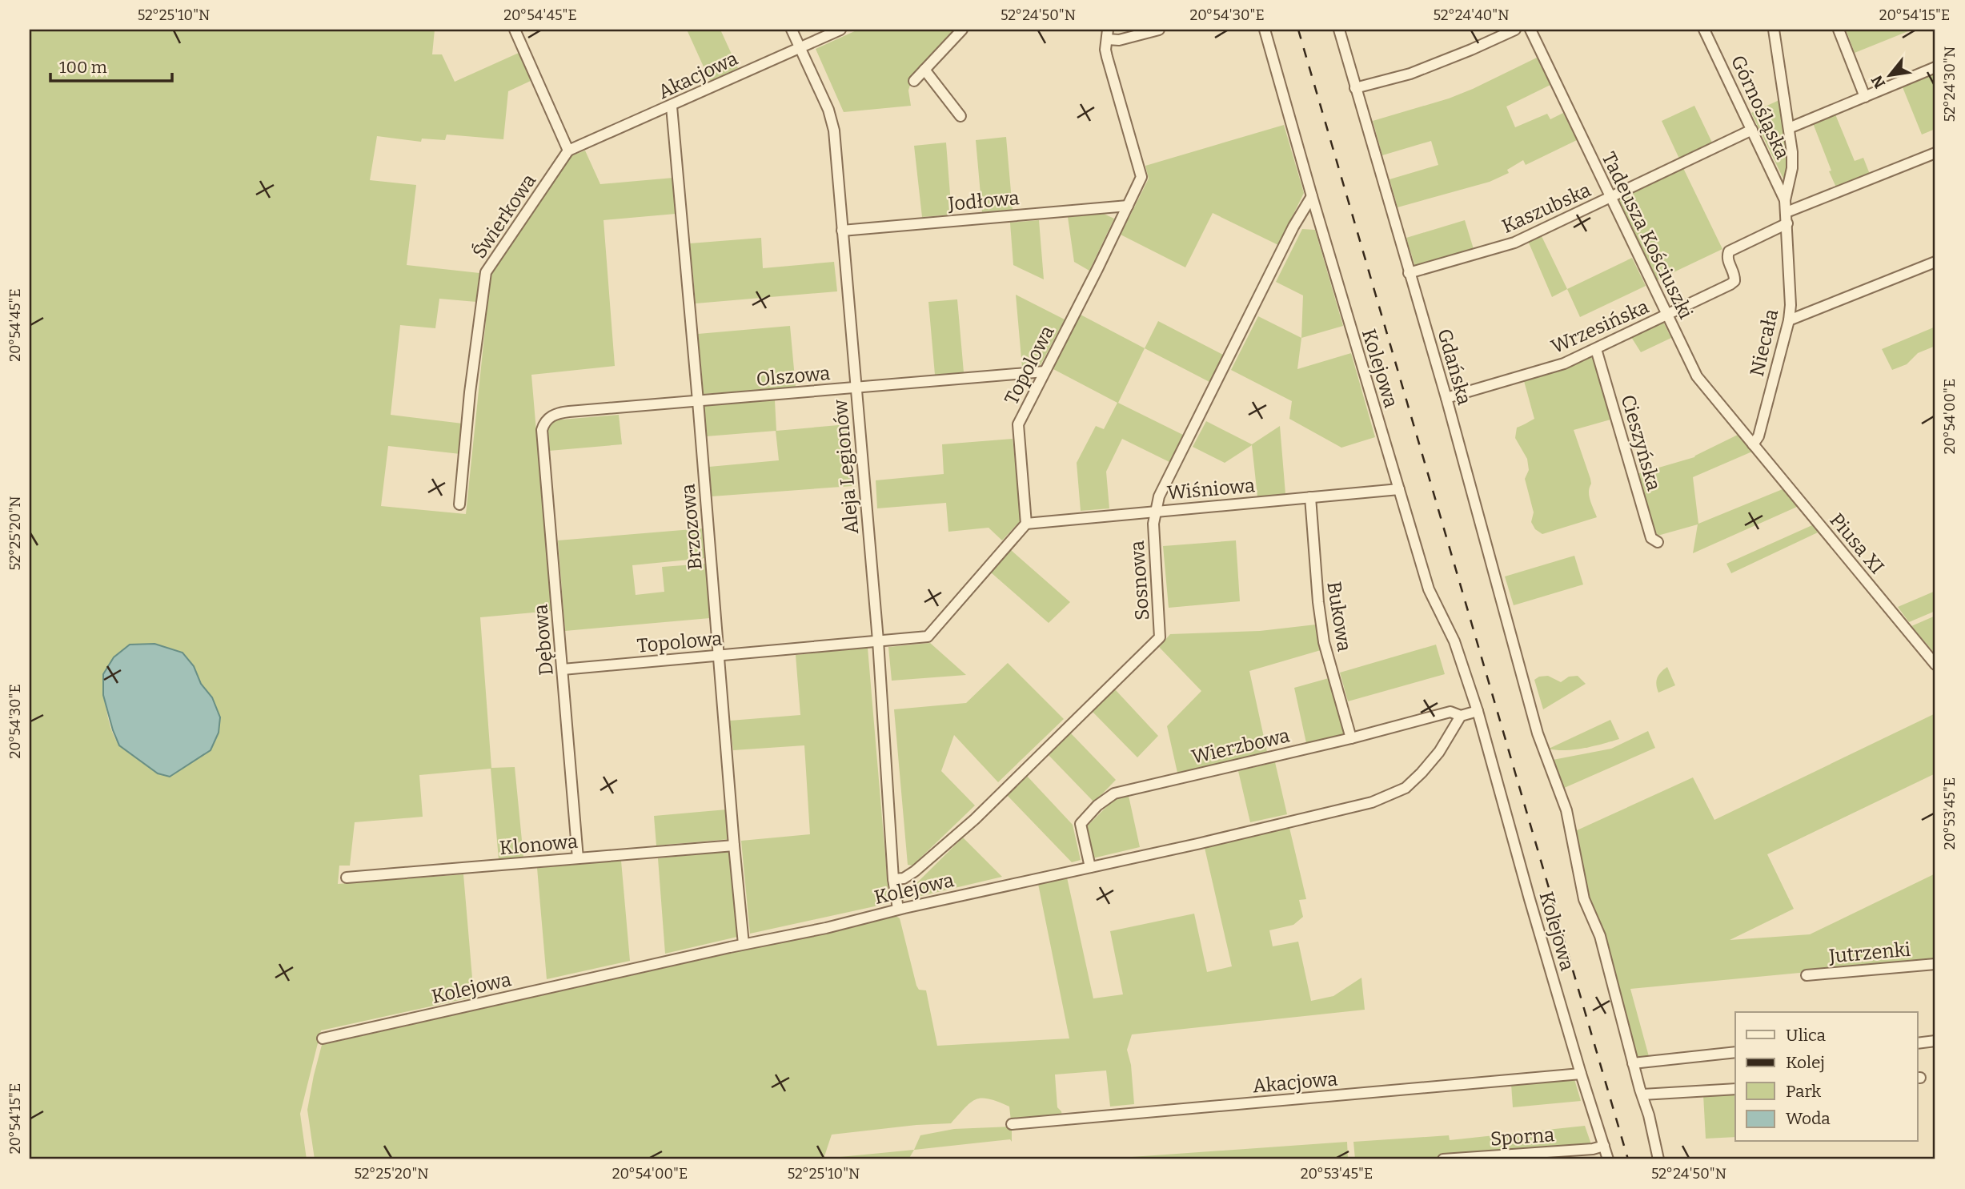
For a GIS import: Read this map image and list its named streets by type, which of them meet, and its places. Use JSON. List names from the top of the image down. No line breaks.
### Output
{"streets":{"street":["Akacjowa","Górnośląska","Jodłowa","Kaszubska","Świerkowa","Tadeusza Kościuszki","Wrzesińska","Niecała","Topolowa","Gdańska","Kolejowa","Olszowa","Cieszyńska","Aleja Legionów","Wiśniowa","Brzozowa","Piusa XI","Sosnowa","Bukowa","Dębowa","Wierzbowa","Klonowa","Jutrzenki","Sporna"]},"crossings":[["Akacjowa","Świerkowa"],["Akacjowa","Kolejowa"],["Akacjowa","Aleja Legionów"],["Akacjowa","Brzozowa"],["Górnośląska","Kaszubska"],["Górnośląska","Niecała"],["Jodłowa","Topolowa"],["Jodłowa","Aleja Legionów"],["Kaszubska","Tadeusza Kościuszki"],["Kaszubska","Gdańska"],["Tadeusza Kościuszki","Wrzesińska"],["Tadeusza Kościuszki","Niecała"],["Tadeusza Kościuszki","Piusa XI"],["Wrzesińska","Niecała"],["Wrzesińska","Gdańska"],["Wrzesińska","Cieszyńska"],["Niecała","Piusa XI"],["Topolowa","Olszowa"],["Topolowa","Aleja Legionów"],["Topolowa","Wiśniowa"],["Topolowa","Brzozowa"],["Topolowa","Dębowa"],["Kolejowa","Aleja Legionów"],["Kolejowa","Wiśniowa"],["Kolejowa","Brzozowa"],["Kolejowa","Sosnowa"],["Kolejowa","Wierzbowa"],["Kolejowa","Sporna"],["Olszowa","Aleja Legionów"],["Olszowa","Brzozowa"],["Olszowa","Dębowa"],["Aleja Legionów","Sosnowa"],["Wiśniowa","Sosnowa"],["Wiśniowa","Bukowa"],["Brzozowa","Klonowa"],["Bukowa","Wierzbowa"],["Dębowa","Klonowa"]],"legend":["Ulica","Kolej","Park","Woda"],"scale_bar":"100 m","north":"bottom left","coordinates":["52°25'10\"N","20°54'45\"E","52°24'50\"N","20°54'30\"E","52°24'40\"N","20°54'15\"E","52°24'30\"N","20°54'00\"E","52°25'20\"N","20°53'45\"E"]}
